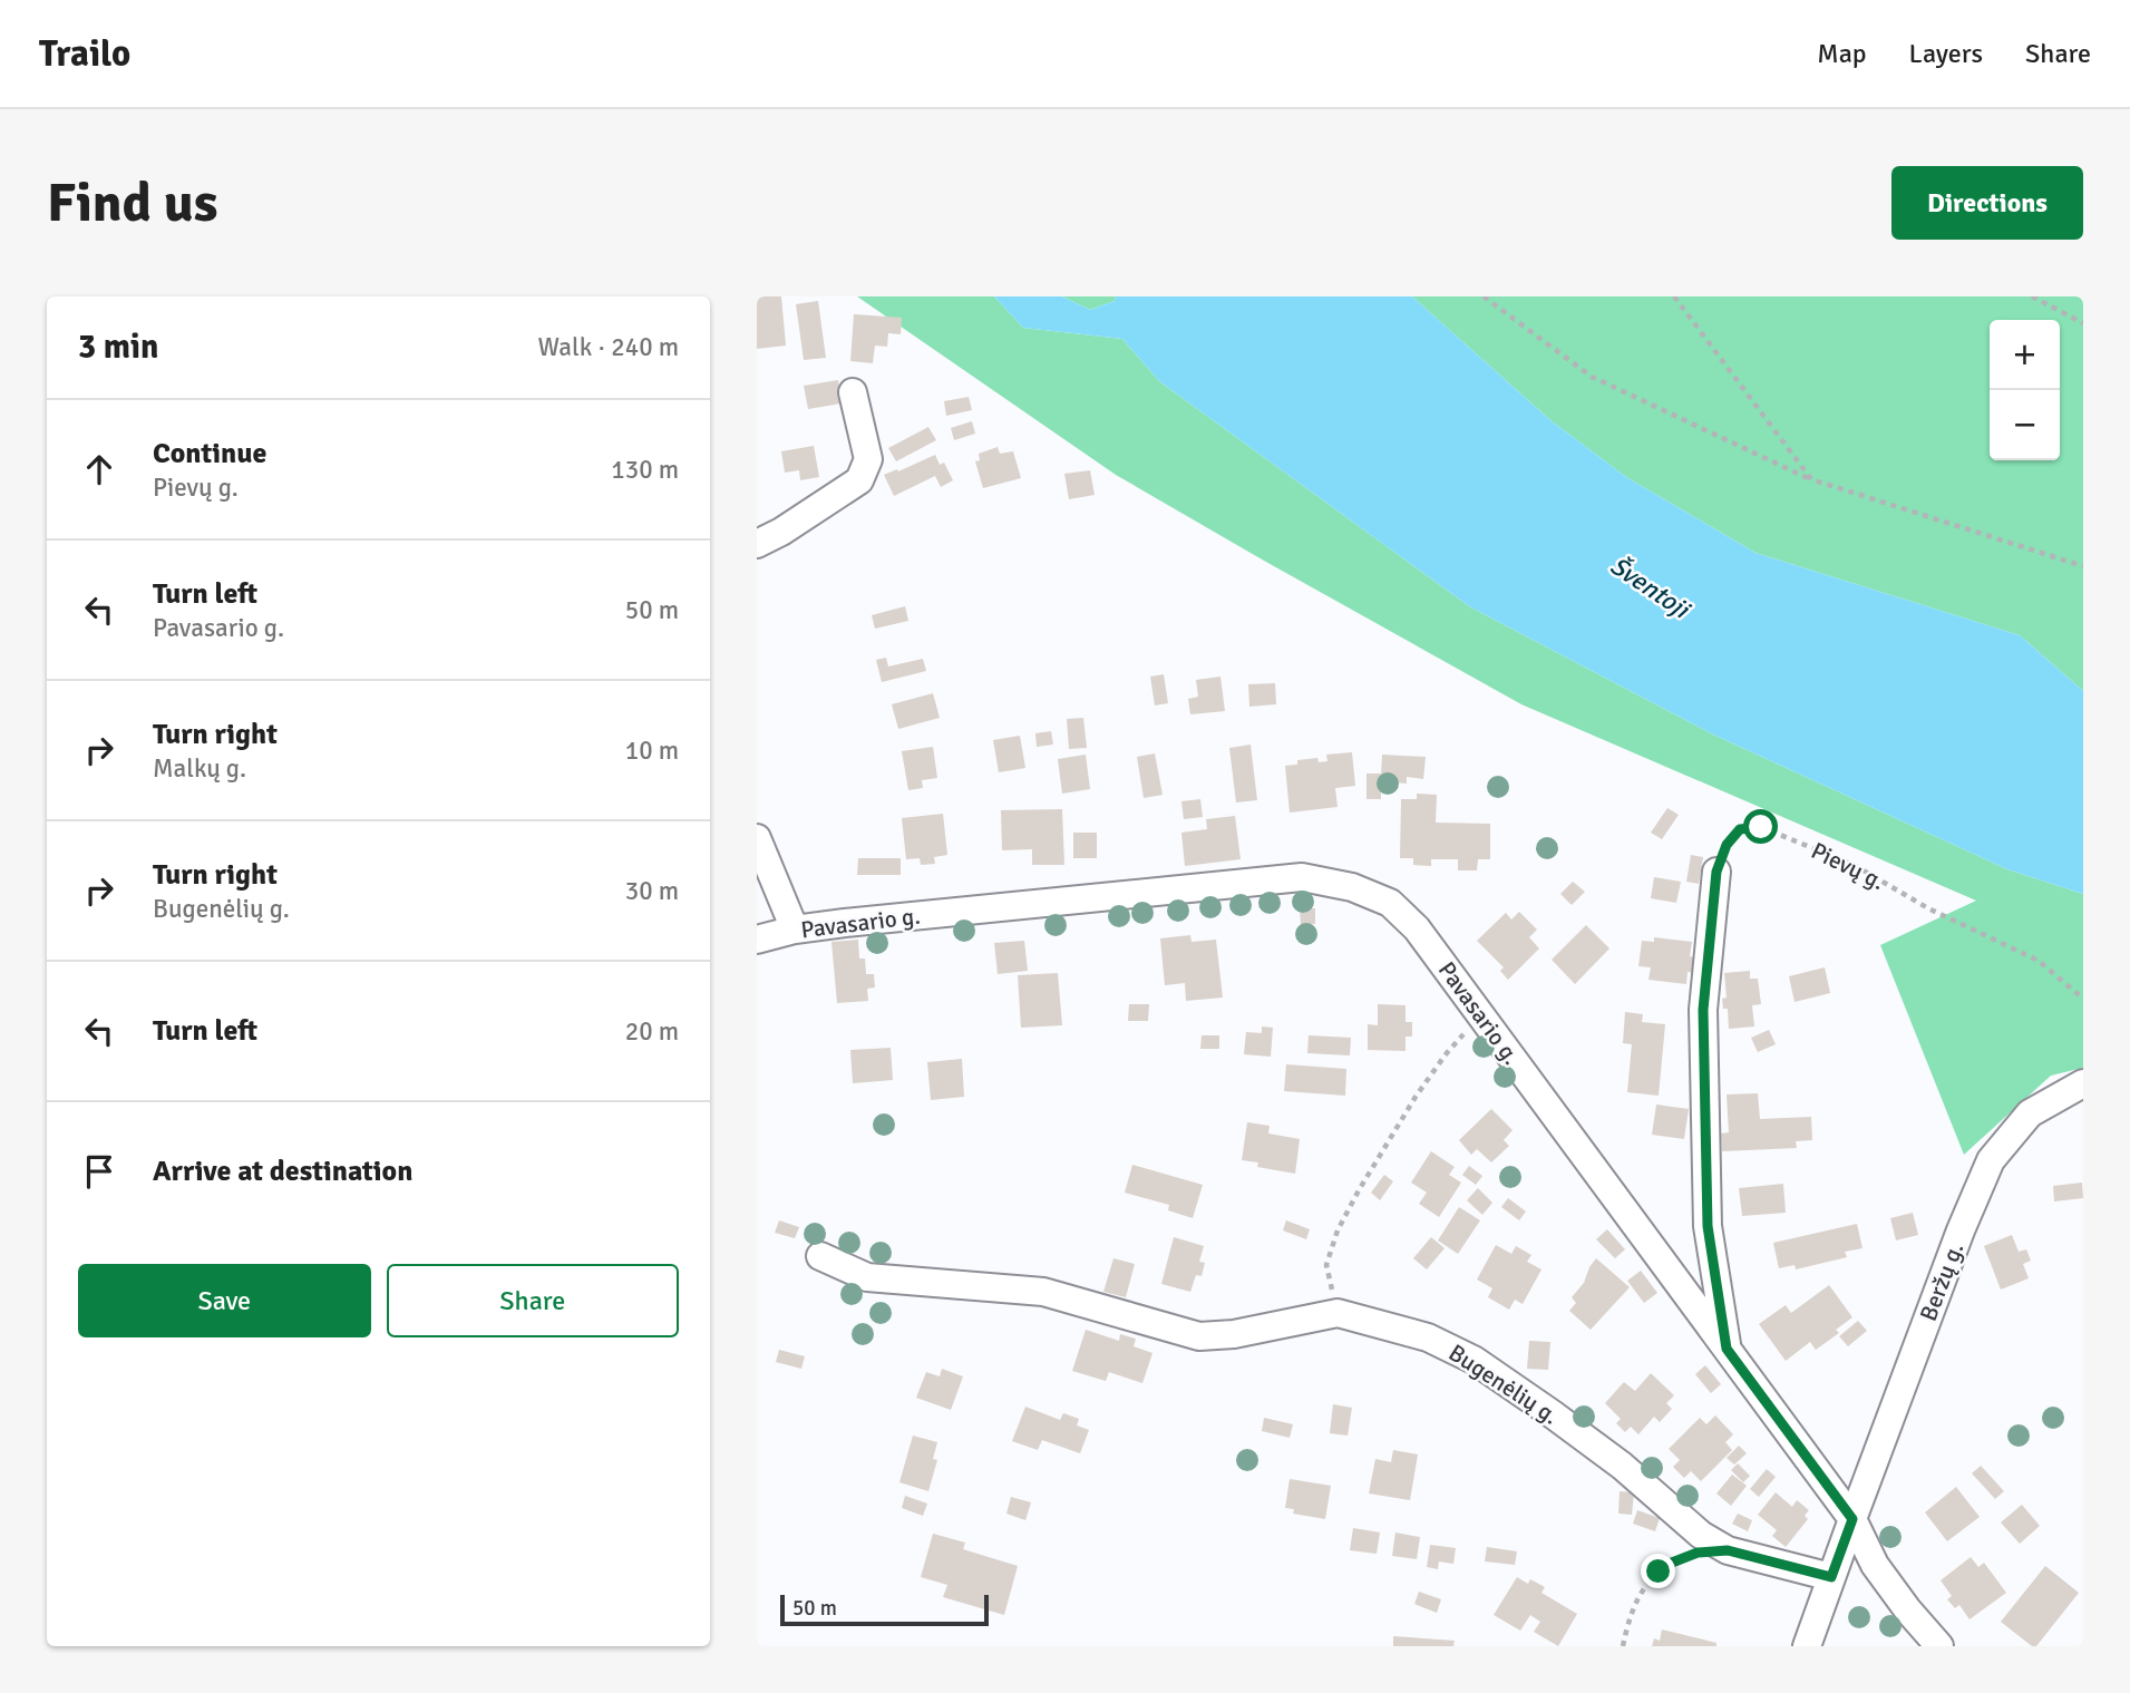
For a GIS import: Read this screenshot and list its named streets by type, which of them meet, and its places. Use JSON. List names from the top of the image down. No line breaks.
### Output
{"streets":{"street":["Pavasario g.","Beržų g.","Bugenėlių g."],"path":["Pievų g."]},"crossings":[["Pavasario g.","Beržų g."],["Beržų g.","Bugenėlių g."]],"water":["Šventoji"],"scale_bar":"50 m","page":{"header":"Trailo","nav":["Map","Layers","Share"],"buttons":["Directions",["Save","Share"]],"title":"Find us","heading":["3 min","Walk · 240 m"],"map_buttons":["+","−"],"list":[["Continue","Pievų g.","130 m"],["Turn left","Pavasario g.","50 m"],["Turn right","Malkų g.","10 m"],["Turn right","Bugenėlių g.","30 m"],["Turn left","20 m"],"Arrive at destination"],"scale":"50 m"}}
